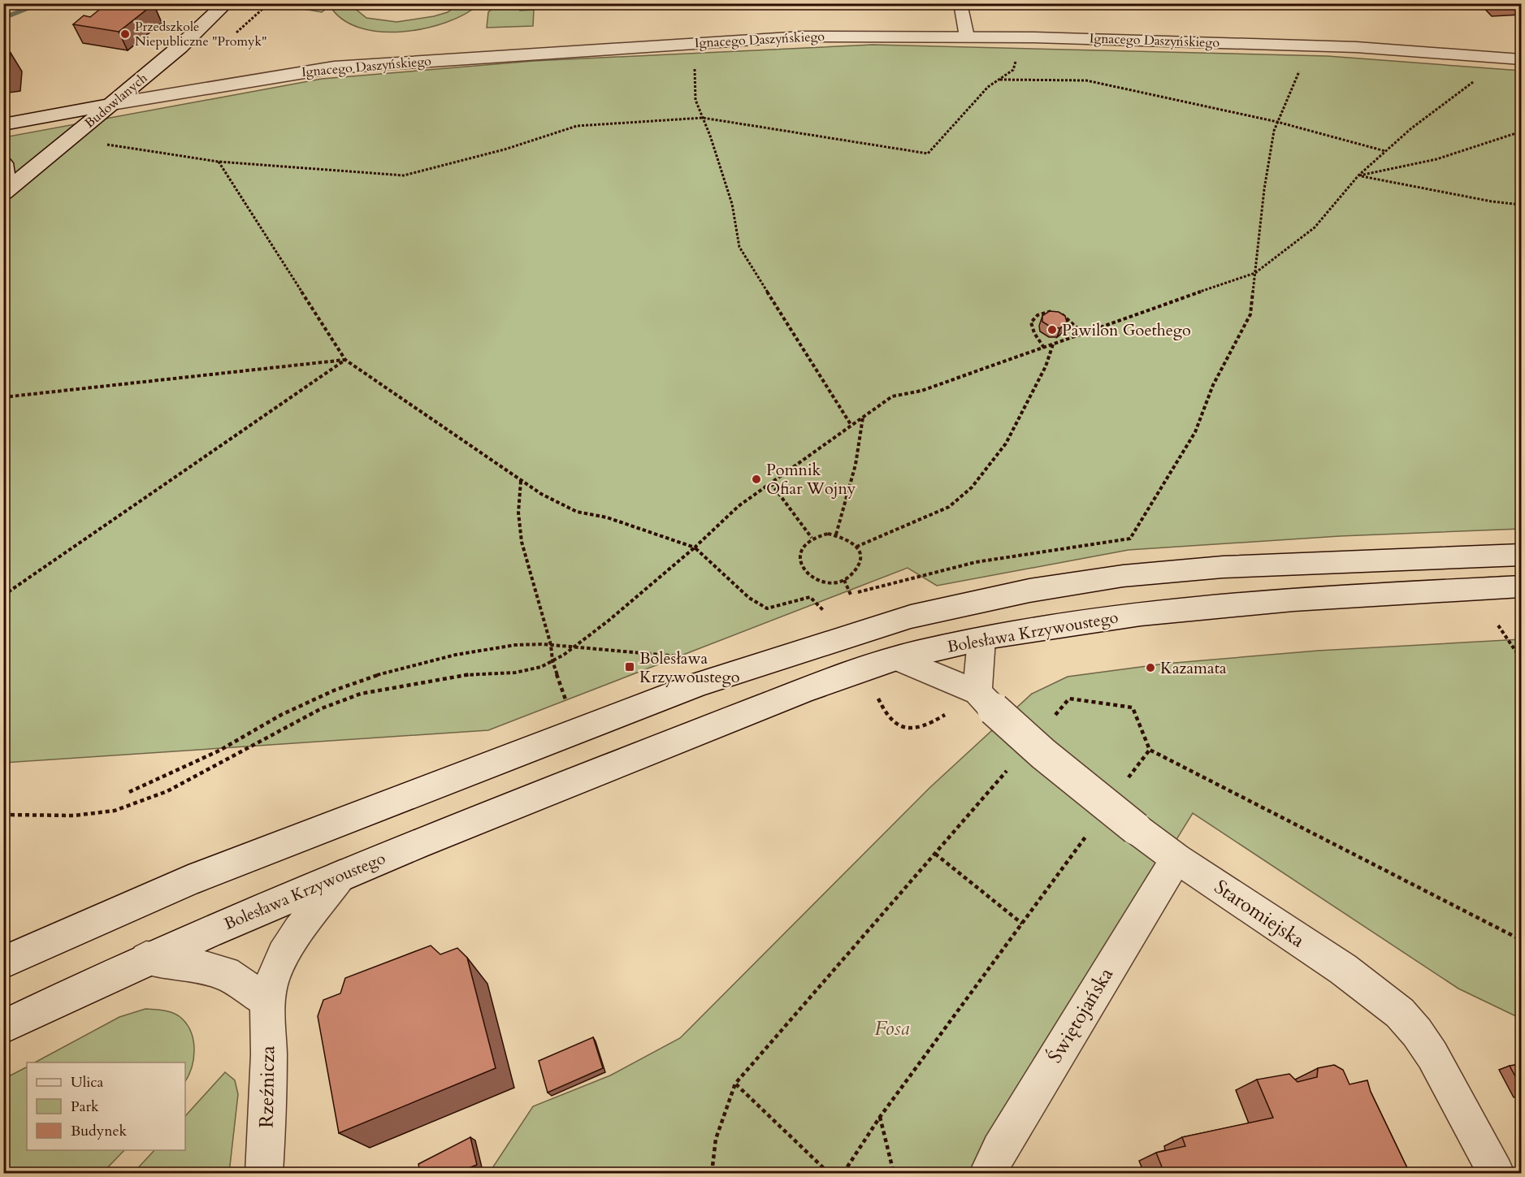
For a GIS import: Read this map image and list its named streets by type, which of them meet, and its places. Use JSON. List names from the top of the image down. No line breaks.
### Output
{"streets":{"street":["Ignacego Daszyńskiego","Budowlanych","Bolesława Krzywoustego","Staromiejska","Świętojańska","Rzeźnicza"]},"crossings":[["Ignacego Daszyńskiego","Budowlanych"],["Bolesława Krzywoustego","Staromiejska"],["Staromiejska","Świętojańska"]],"parks":["Fosa"],"places":{"other":["Przedszkole Niepubliczne \"Promyk\"","Pawilon Goethego","Pomnik Ofiar Wojny","Kazamata"],"transit":["Bolesława Krzywoustego"]},"legend":["Ulica","Park","Budynek"]}
